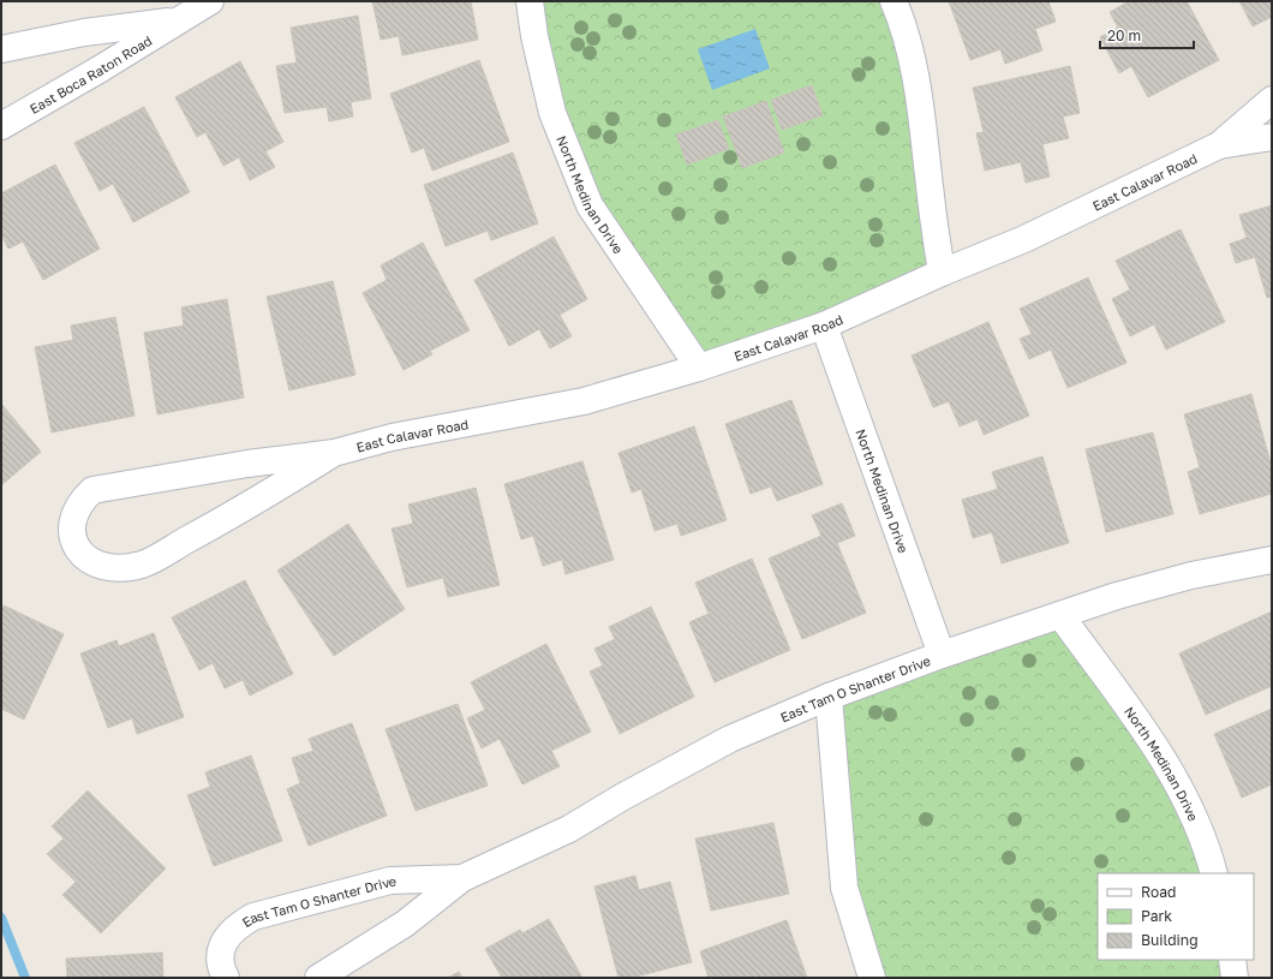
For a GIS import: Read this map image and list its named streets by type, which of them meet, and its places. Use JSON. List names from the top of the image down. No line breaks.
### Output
{"streets":{"street":["East Boca Raton Road","East Calavar Road","North Medinan Drive","East Tam O Shanter Drive"]},"crossings":[["East Calavar Road","North Medinan Drive"],["North Medinan Drive","East Tam O Shanter Drive"]],"legend":["Road","Park","Building"],"scale_bar":"20 m"}
